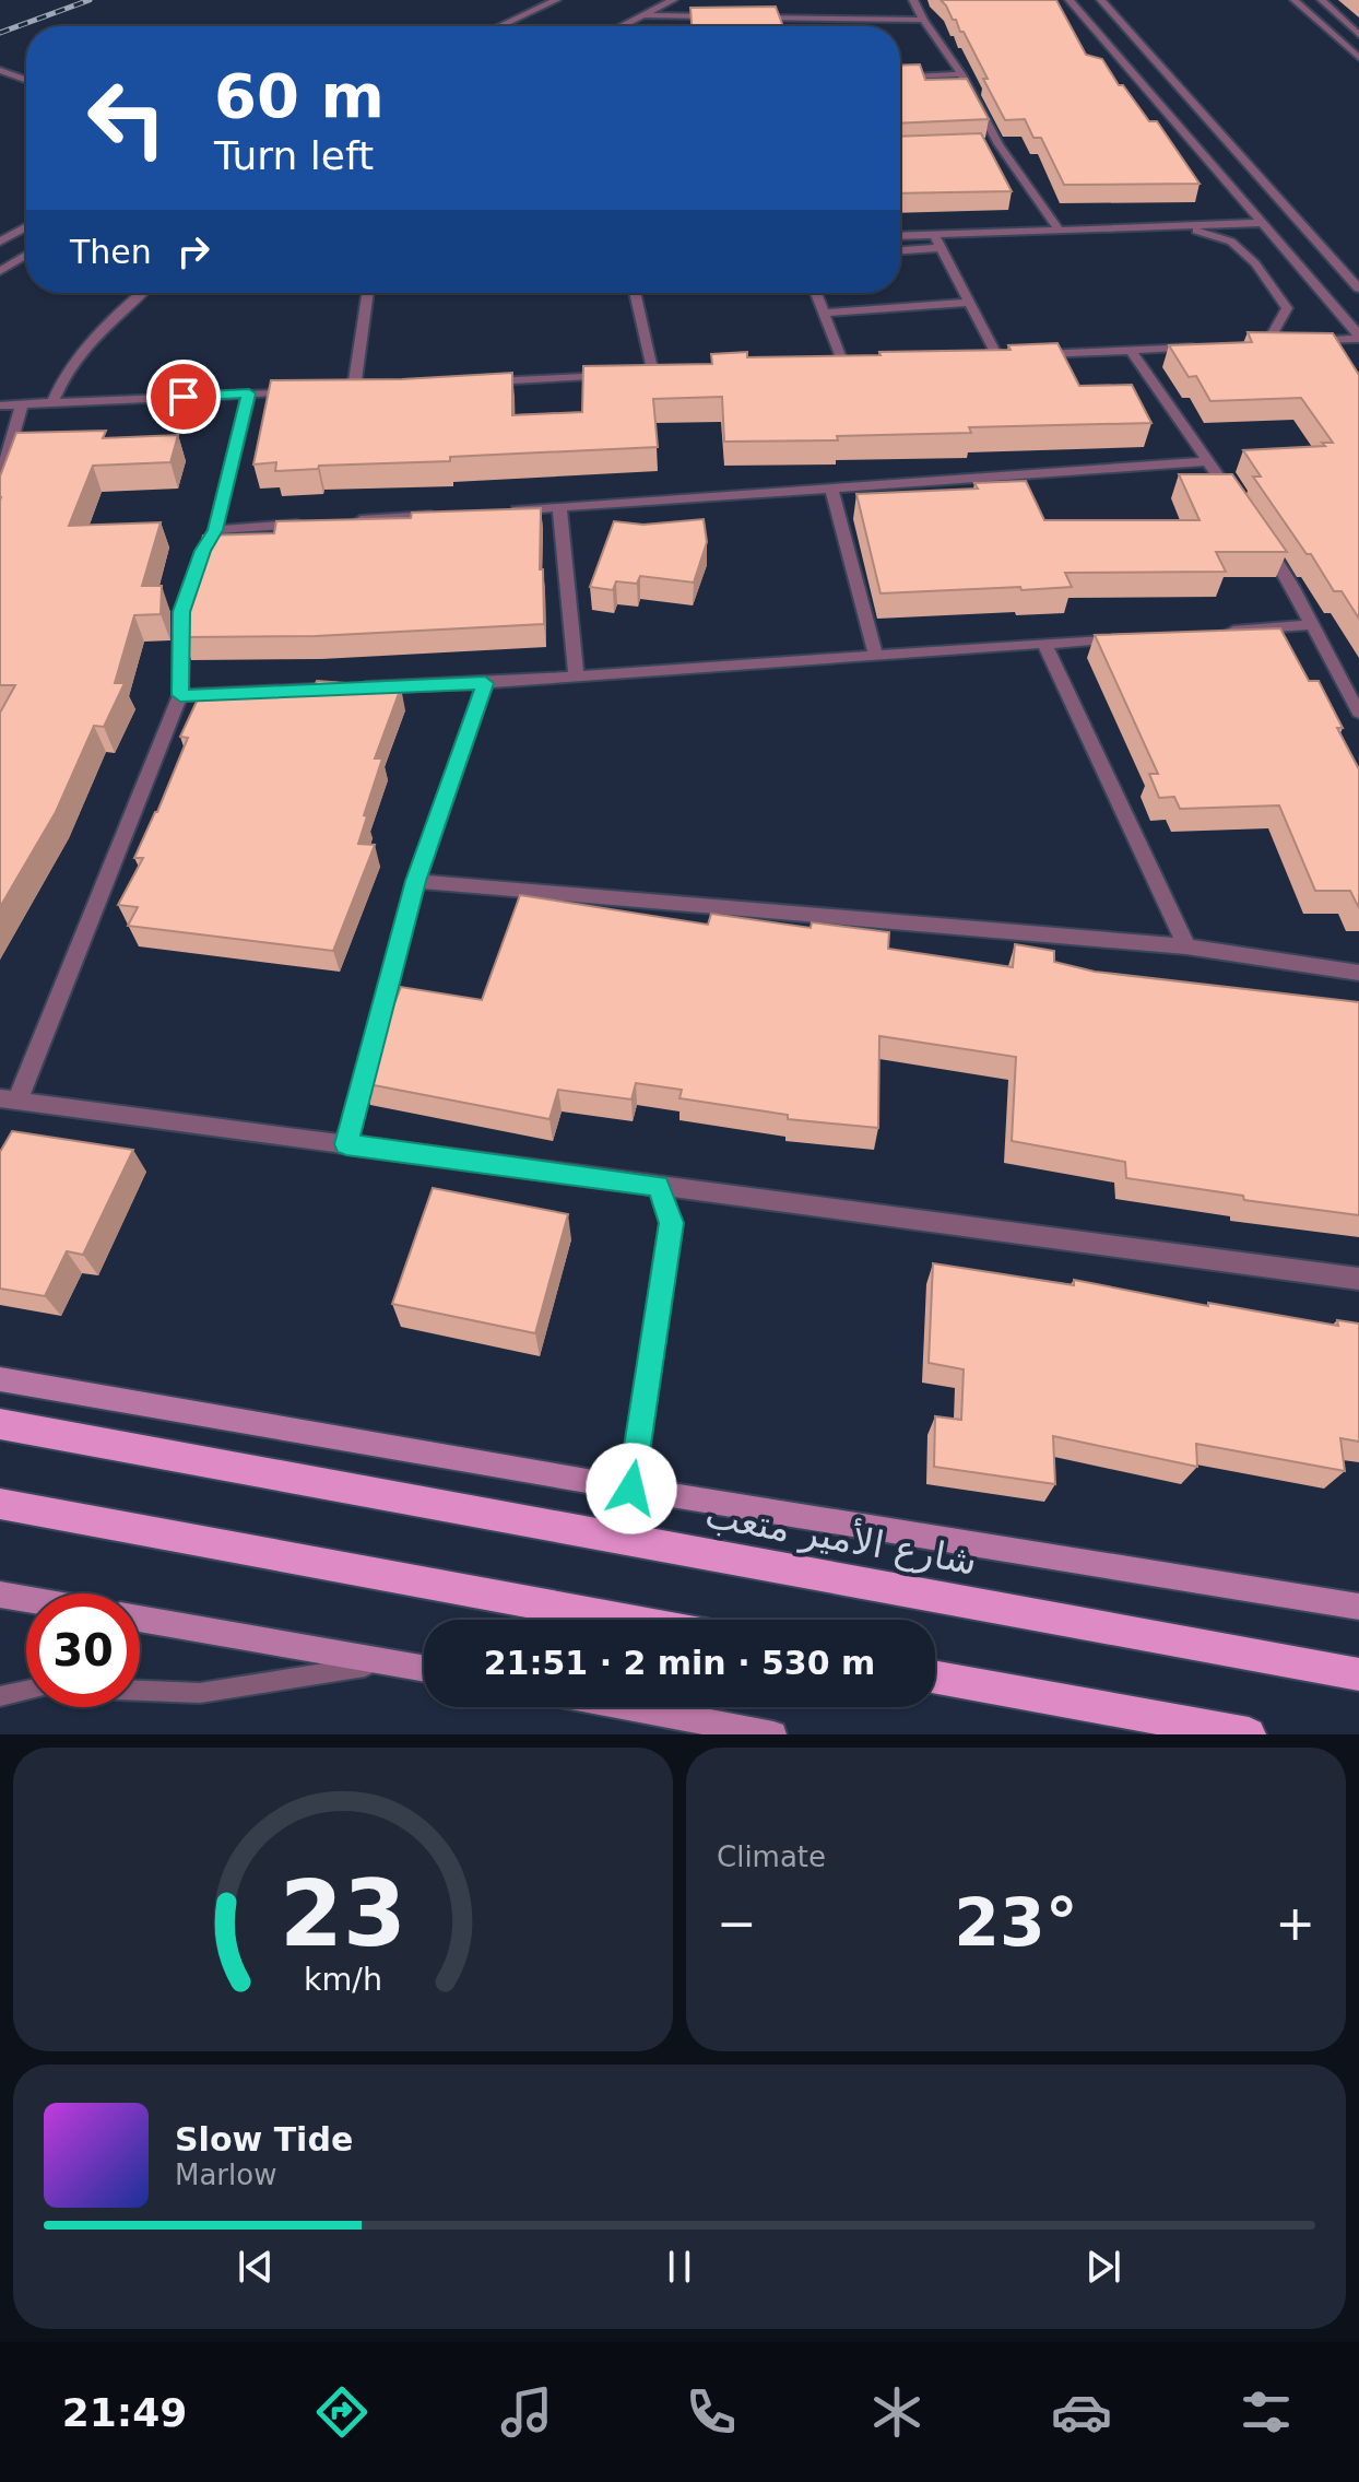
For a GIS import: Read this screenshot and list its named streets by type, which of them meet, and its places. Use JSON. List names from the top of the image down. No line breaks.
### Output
{"streets":{"main road":["شارع الأمير متعب"]},"page":{"turn":["60 m","Turn left"],"then":"Then","limit":"30","trip":"21:51 · 2 min · 530 m","tile":"Climate","heat":["−","23°","+"],"song":["Slow Tide","Marlow"],"tabs":"21:49","gauge":["23","km/h"]}}
